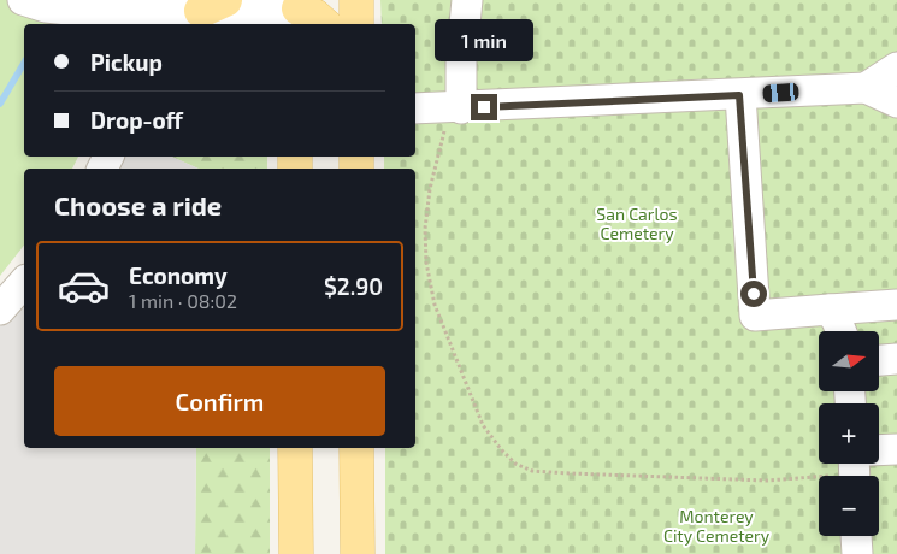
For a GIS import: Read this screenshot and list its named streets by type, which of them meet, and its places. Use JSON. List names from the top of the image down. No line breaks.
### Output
{"parks":["San Carlos Cemetery","Monterey City Cemetery"],"north":"right","page":{"bubble":"1 min","banner":["Pickup","Drop-off"],"heading":"Choose a ride","list":[{"name":"Economy","note":"1 min · 08:02","value":"$2.90"}],"map_buttons":["+","−"],"buttons":"Confirm"}}
